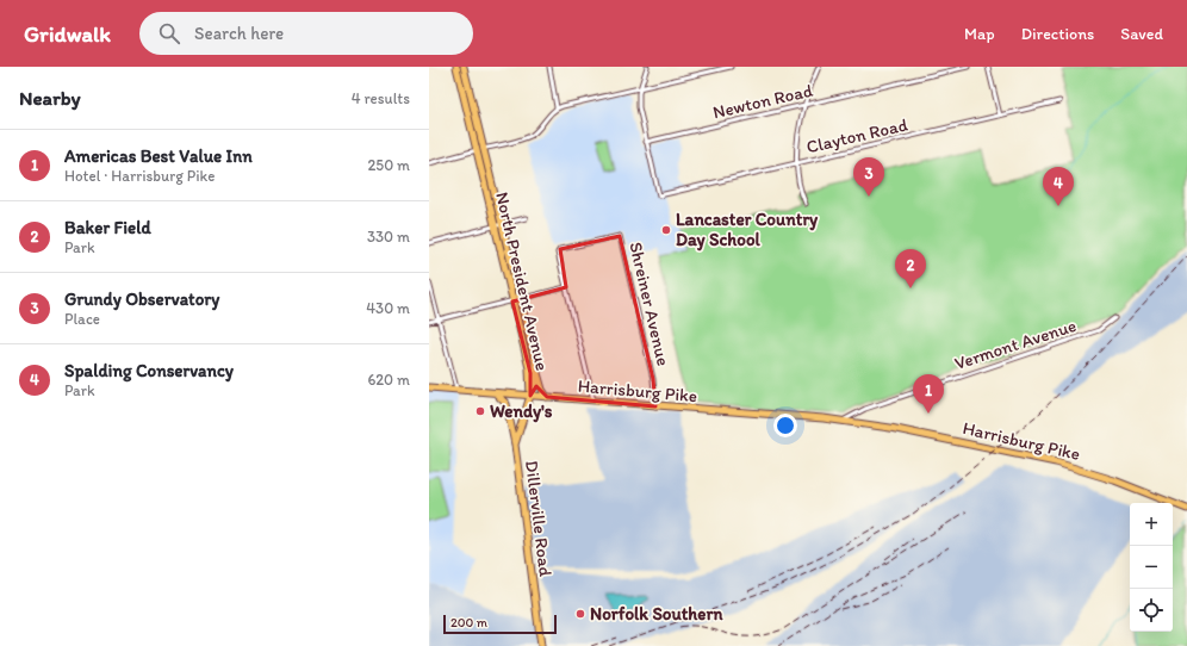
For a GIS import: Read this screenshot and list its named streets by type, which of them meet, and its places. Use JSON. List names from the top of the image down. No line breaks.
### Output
{"streets":{"main road":["North President Avenue","Harrisburg Pike","Dillerville Road"],"street":["Newton Road","Clayton Road","Shreiner Avenue","Vermont Avenue"]},"crossings":[["Newton Road","Clayton Road"],["North President Avenue","Harrisburg Pike"],["North President Avenue","Dillerville Road"],["Shreiner Avenue","Harrisburg Pike"],["Vermont Avenue","Harrisburg Pike"],["Harrisburg Pike","Dillerville Road"]],"places":["Lancaster Country Day School","Wendy's","Norfolk Southern"],"scale_bar":"200 m","page":{"header":"Gridwalk","search":"Search here","nav":["Map","Directions","Saved"],"heading":["Nearby","4 results"],"list":[{"mark":"1","name":"Americas Best Value Inn","note":"Hotel · Harrisburg Pike","value":"250 m"},{"mark":"2","name":"Baker Field","note":"Park","value":"330 m"},{"mark":"3","name":"Grundy Observatory","note":"Place","value":"430 m"},{"mark":"4","name":"Spalding Conservancy","note":"Park","value":"620 m"}],"pins":["3","4","2","1"],"map_buttons":["+","−"],"scale":"200 m"}}
